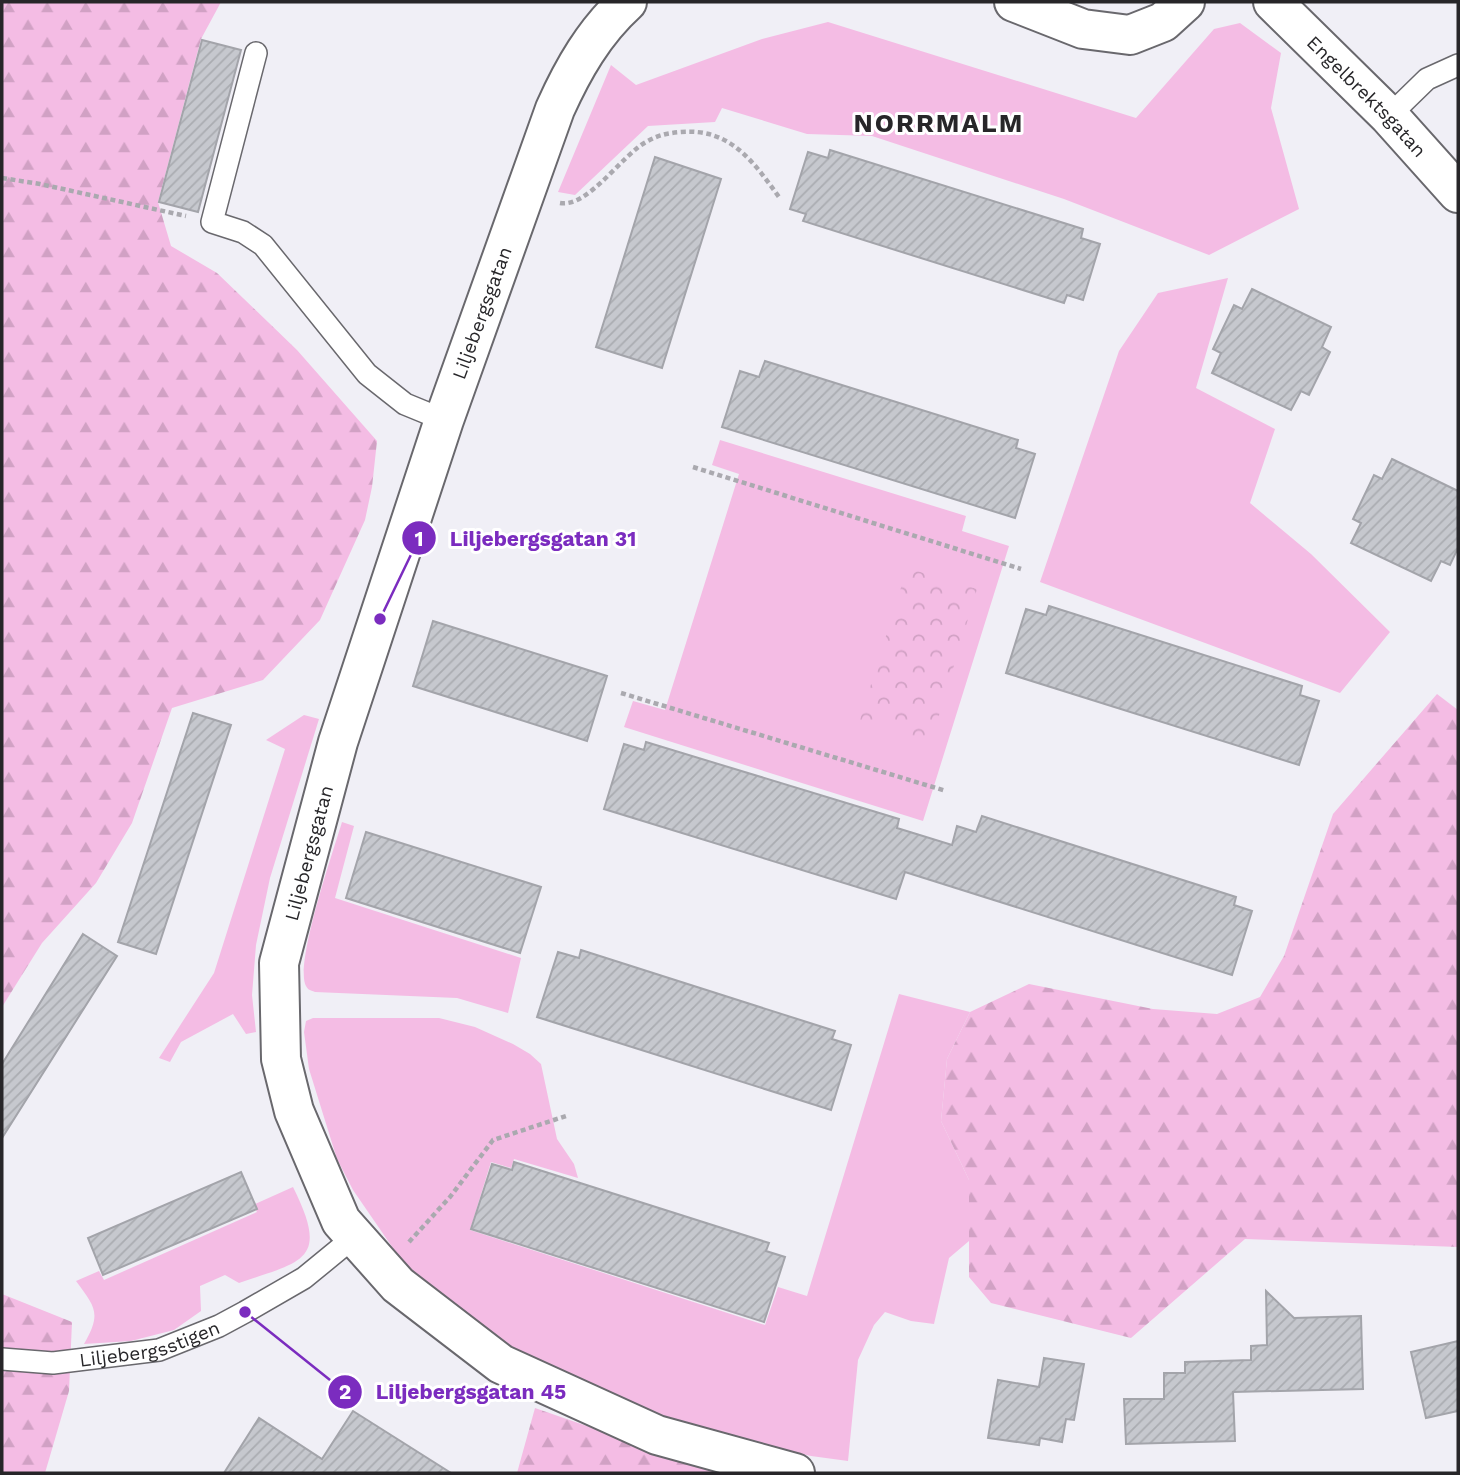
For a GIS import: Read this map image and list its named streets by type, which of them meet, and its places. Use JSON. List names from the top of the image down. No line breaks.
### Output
{"streets":{"street":["Engelbrektsgatan","Liljebergsgatan"],"lane":["Liljebergsstigen"]},"crossings":[["Liljebergsgatan","Liljebergsstigen"]],"districts":["NORRMALM"],"places":["Liljebergsgatan 31","Liljebergsgatan 45"]}
